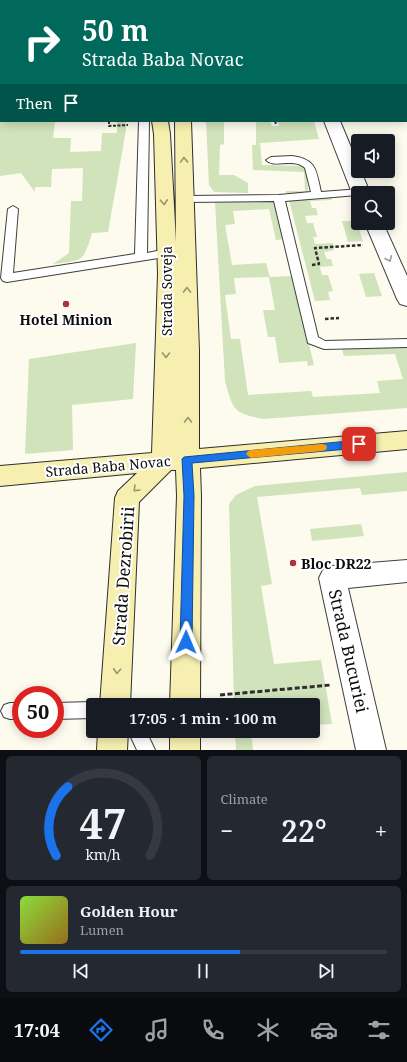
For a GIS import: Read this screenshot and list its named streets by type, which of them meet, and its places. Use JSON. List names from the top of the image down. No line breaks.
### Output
{"streets":{"main road":["Strada Soveja","Strada Baba Novac","Strada Dezrobirii"],"street":["Strada Bucuriei"]},"crossings":[["Strada Soveja","Strada Baba Novac"],["Strada Soveja","Strada Dezrobirii"],["Strada Baba Novac","Strada Dezrobirii"]],"places":["Hotel Minion","Bloc DR22"],"page":{"turn":["50 m","Strada Baba Novac"],"then":"Then","limit":"50","trip":"17:05 · 1 min · 100 m","tile":"Climate","heat":["−","22°","+"],"song":["Golden Hour","Lumen"],"tabs":"17:04","gauge":["47","km/h"]}}
